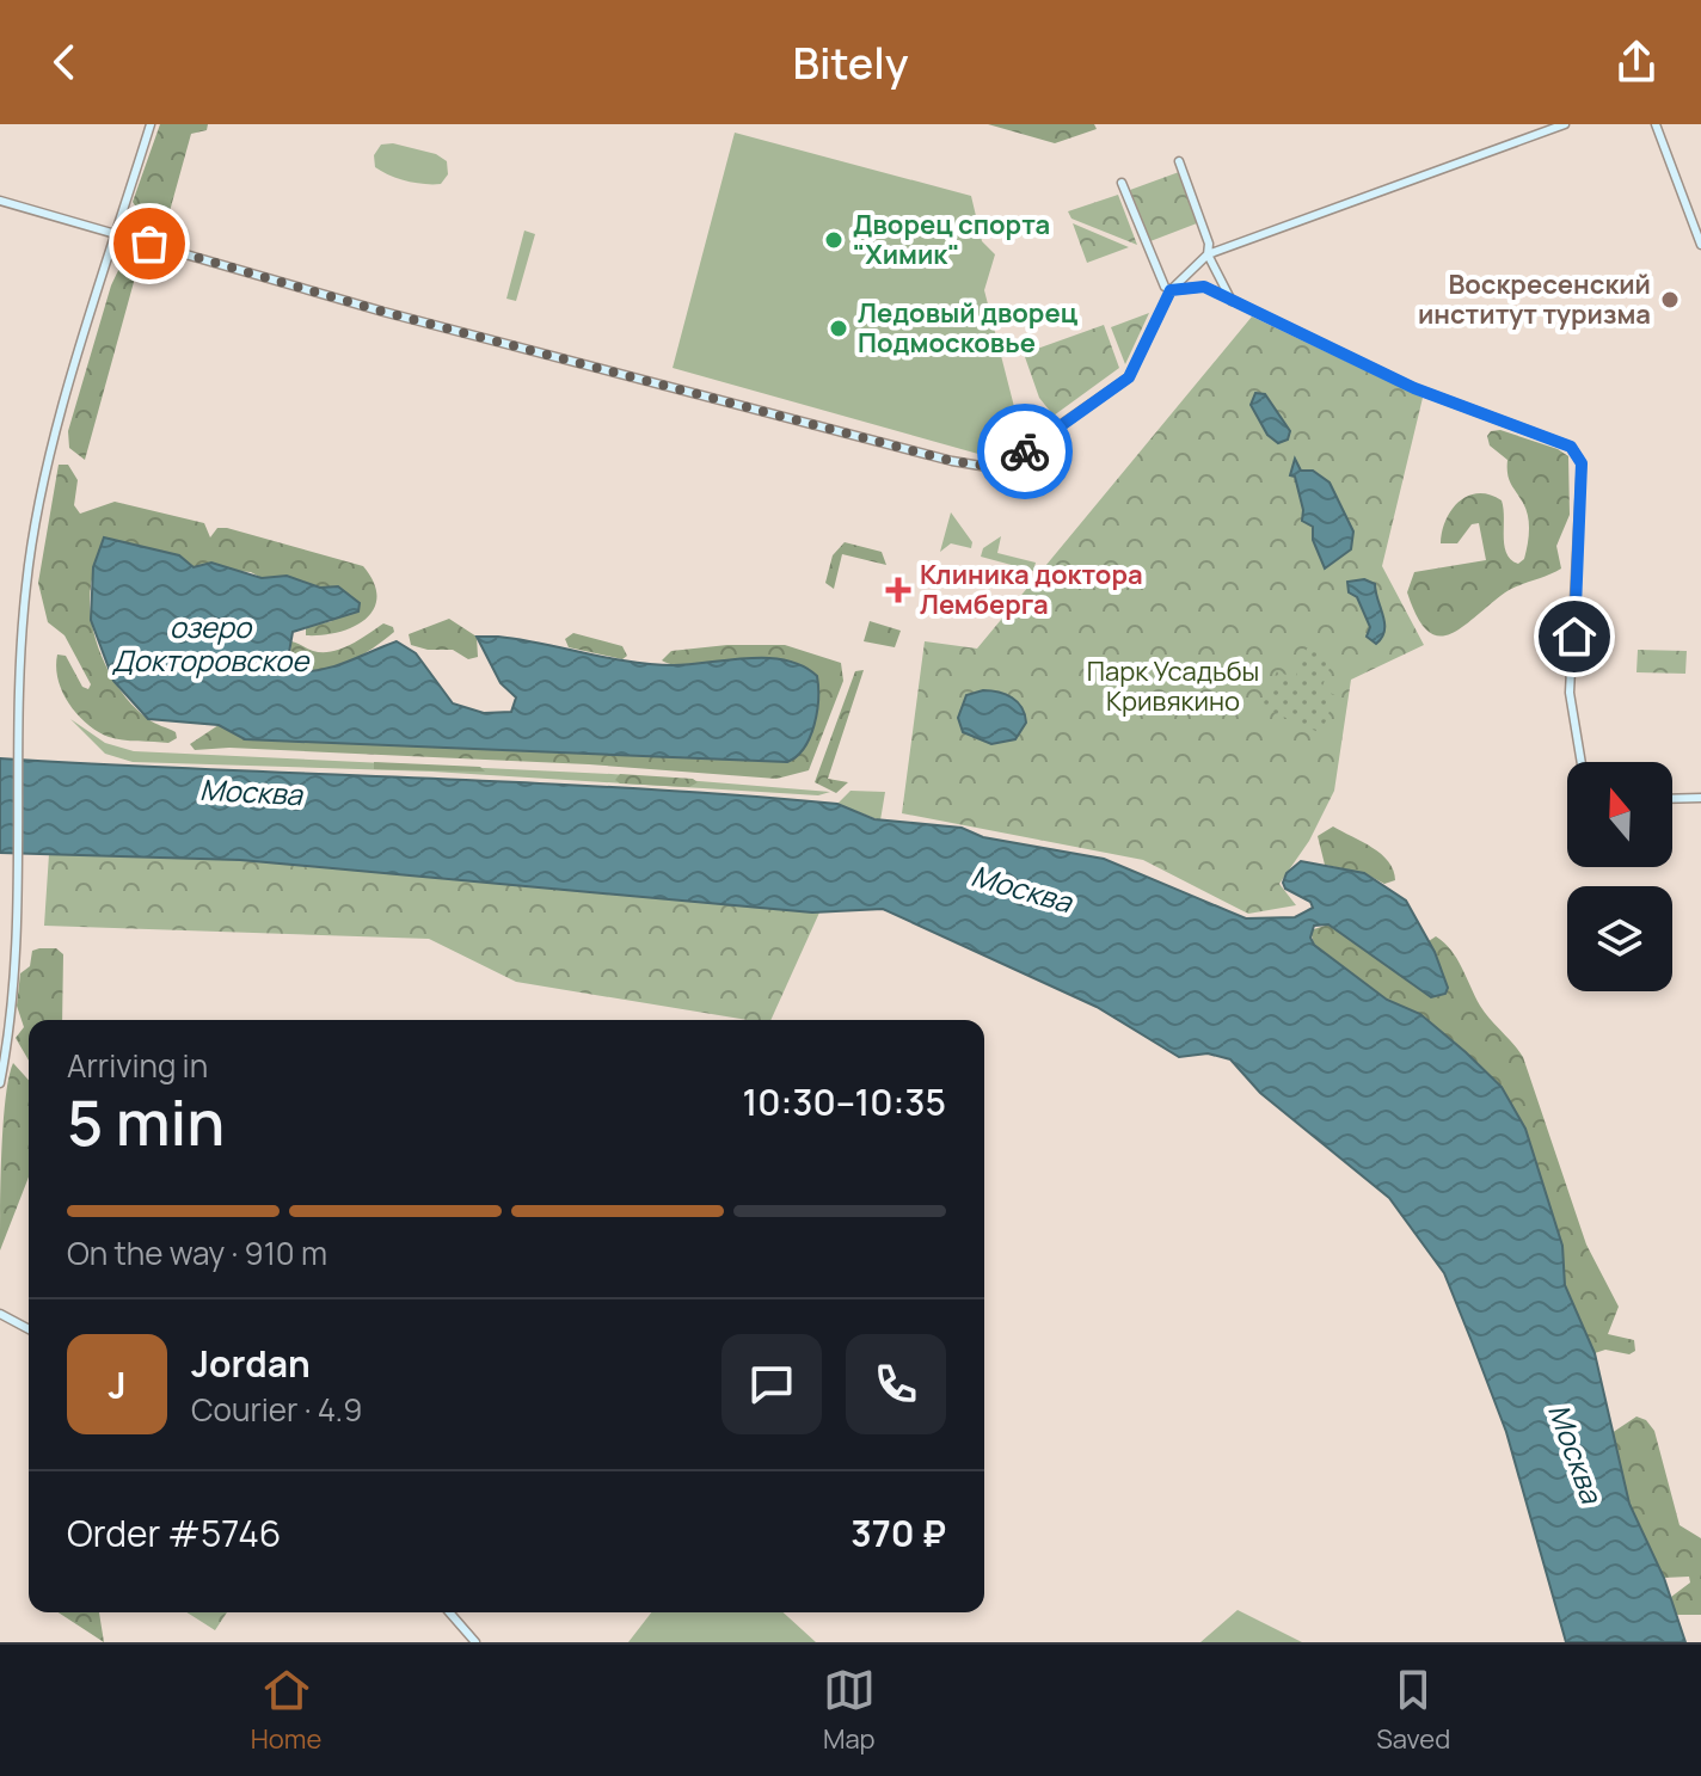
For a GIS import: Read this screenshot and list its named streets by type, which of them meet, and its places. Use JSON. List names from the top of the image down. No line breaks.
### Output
{"water":["озеро Докторовское","Москва"],"parks":["Парк Усадьбы Кривякино"],"places":{"other":["Дворец спорта \"Химик\"","Воскресенский институт туризма","Ледовый дворец Подмосковье"],"health":["Клиника доктора Лемберга"]},"north":"top","page":{"header":"Bitely","heading":["5 min","Arriving in","10:30–10:35"],"panel":["Jordan","Courier · 4.9","Order #5746","370 ₽"],"bar":"On the way · 910 m","round":"J","tabs":["Home","Map","Saved"]}}
